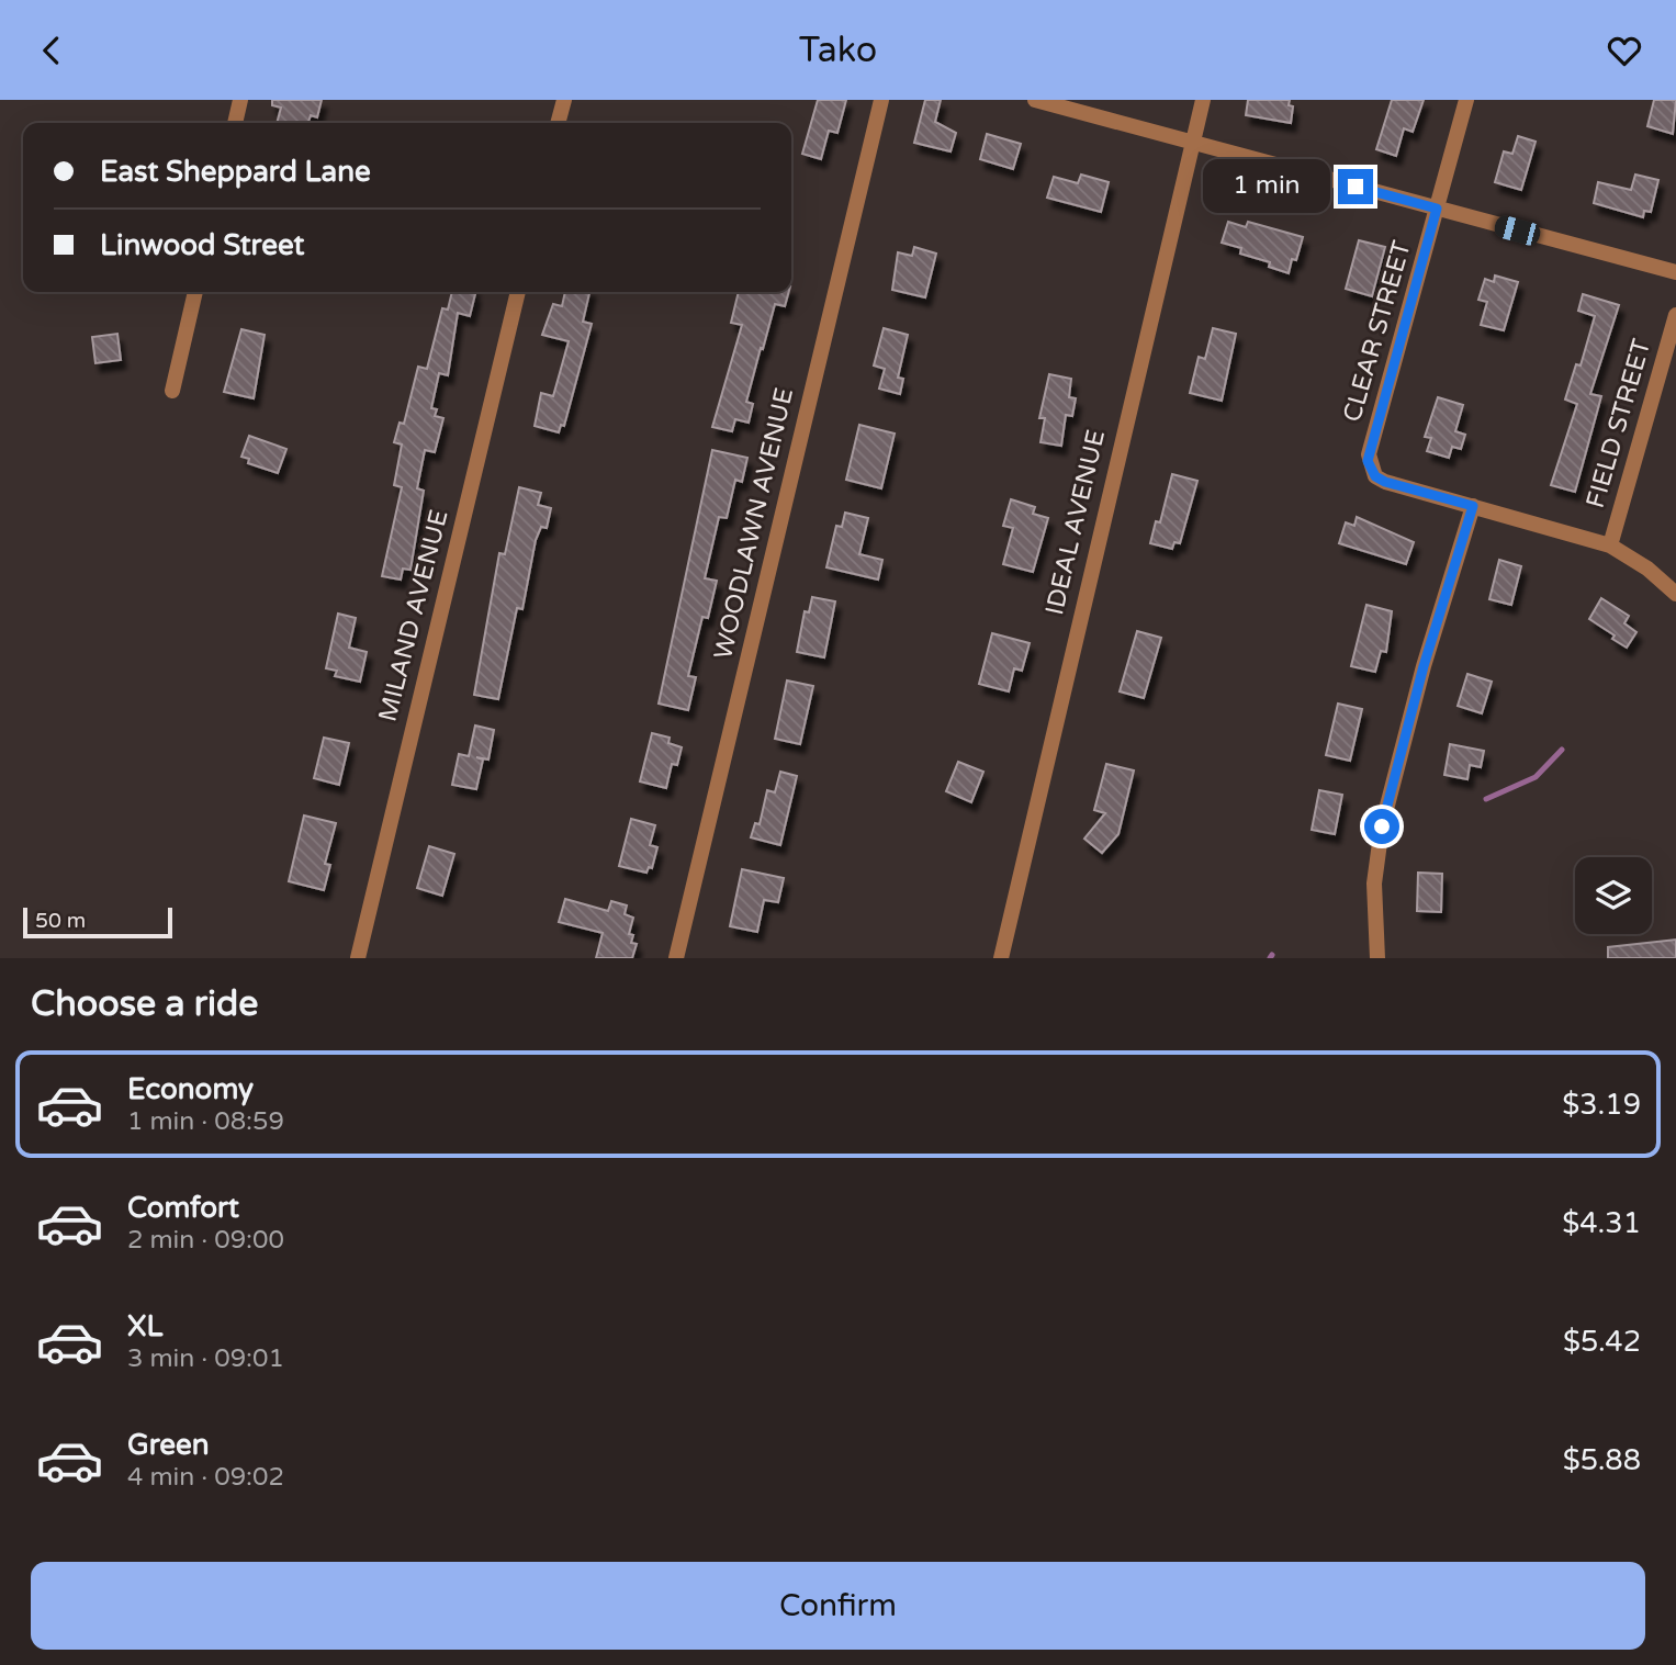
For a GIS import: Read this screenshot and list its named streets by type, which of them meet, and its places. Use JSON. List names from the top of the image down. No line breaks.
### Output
{"streets":{"street":["CLEAR STREET","FIELD STREET","IDEAL AVENUE","WOODLAWN AVENUE","MILAND AVENUE"]},"scale_bar":"50 m","page":{"header":"Tako","banner":["East Sheppard Lane","Linwood Street"],"bubble":"1 min","scale":"50 m","heading":"Choose a ride","list":[{"name":"Economy","note":"1 min · 08:59","value":"$3.19"},{"name":"Comfort","note":"2 min · 09:00","value":"$4.31"},{"name":"XL","note":"3 min · 09:01","value":"$5.42"},{"name":"Green","note":"4 min · 09:02","value":"$5.88"}],"buttons":"Confirm"}}
